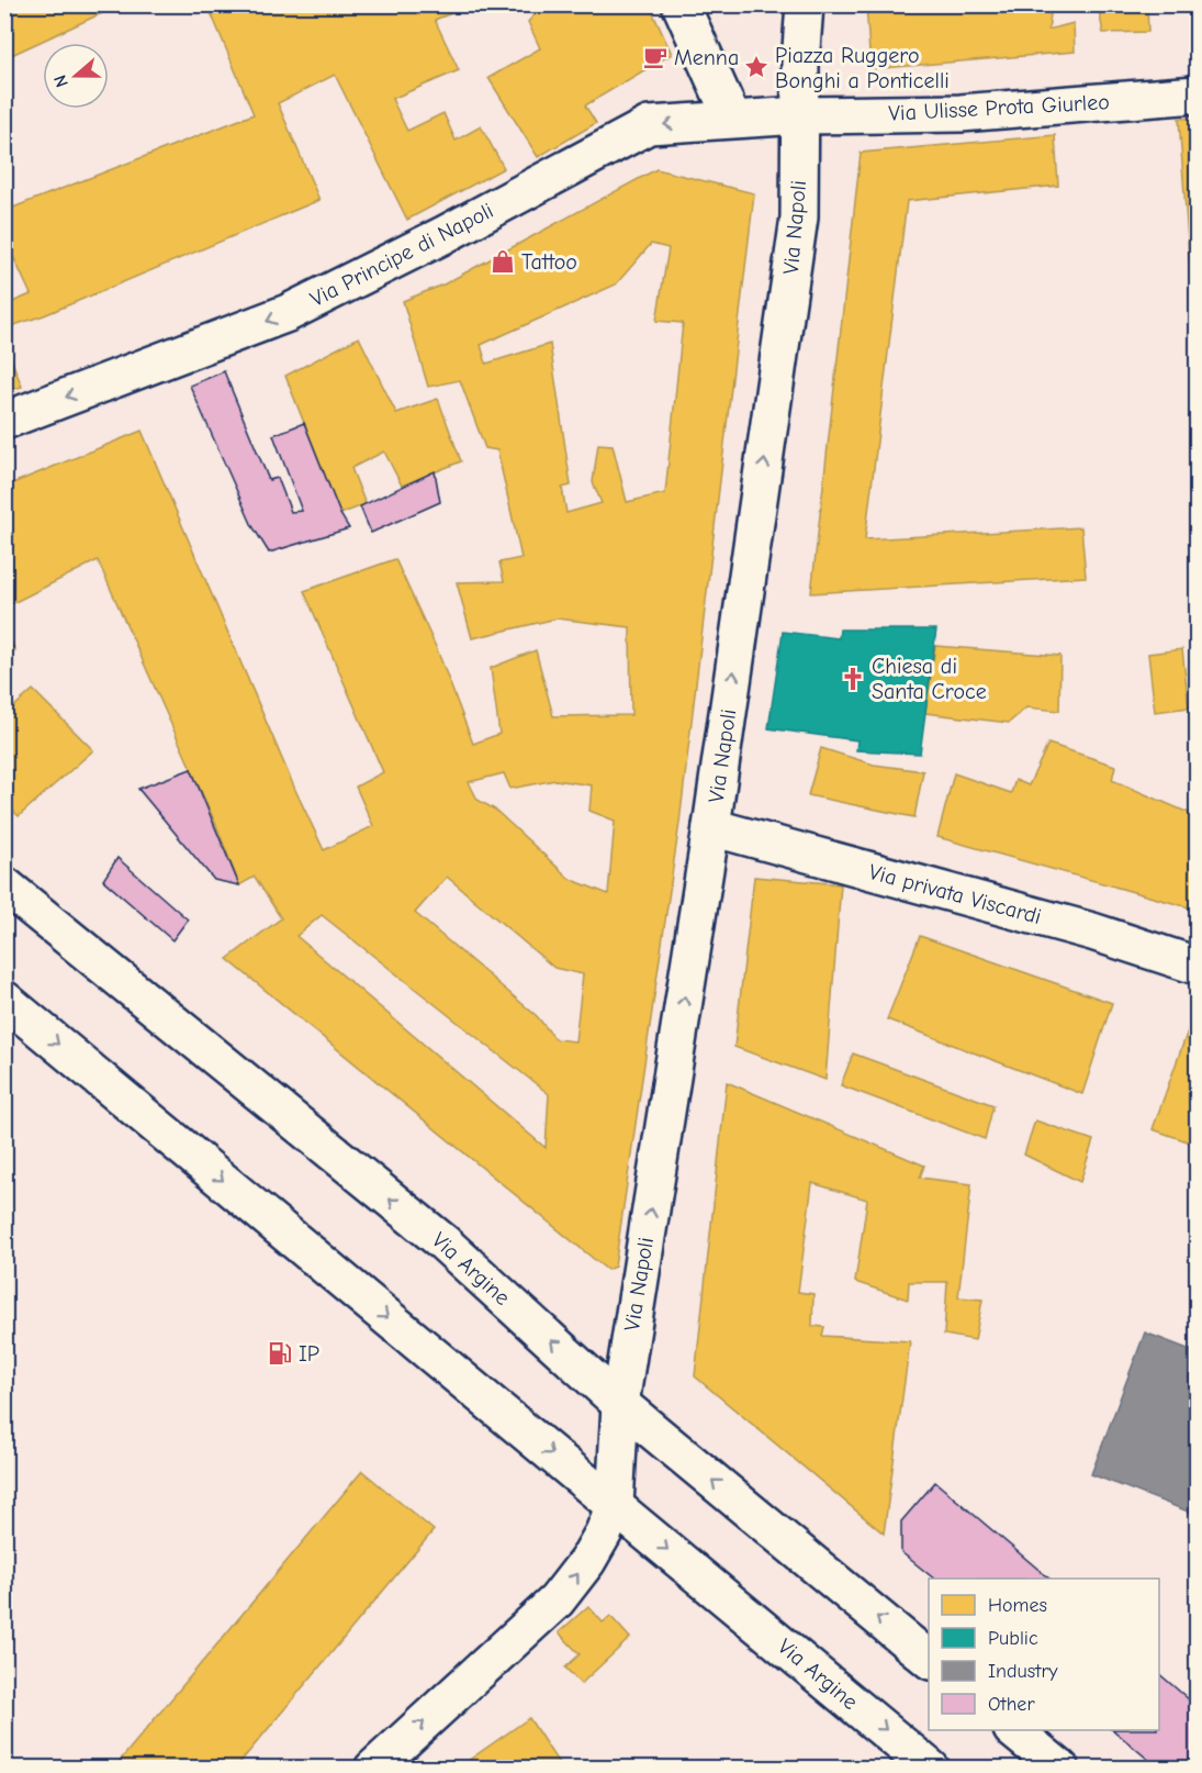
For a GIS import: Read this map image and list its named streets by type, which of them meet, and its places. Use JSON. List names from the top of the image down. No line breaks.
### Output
{"streets":{"street":["Via Ulisse Prota Giurleo","Via Napoli","Via Principe di Napoli","Via privata Viscardi","Via Argine"]},"crossings":[["Via Ulisse Prota Giurleo","Via Napoli"],["Via Ulisse Prota Giurleo","Via Principe di Napoli"],["Via Napoli","Via Principe di Napoli"],["Via Napoli","Via privata Viscardi"],["Via Napoli","Via Argine"]],"one_way":["Via Napoli","Via Principe di Napoli"],"places":{"cafe":["Menna"],"place":["Piazza Ruggero Bonghi a Ponticelli"],"shop":["Tattoo"],"church":["Chiesa di Santa Croce"],"fuel station":["IP"]},"legend":["Homes","Public","Industry","Other"],"north":"left"}
